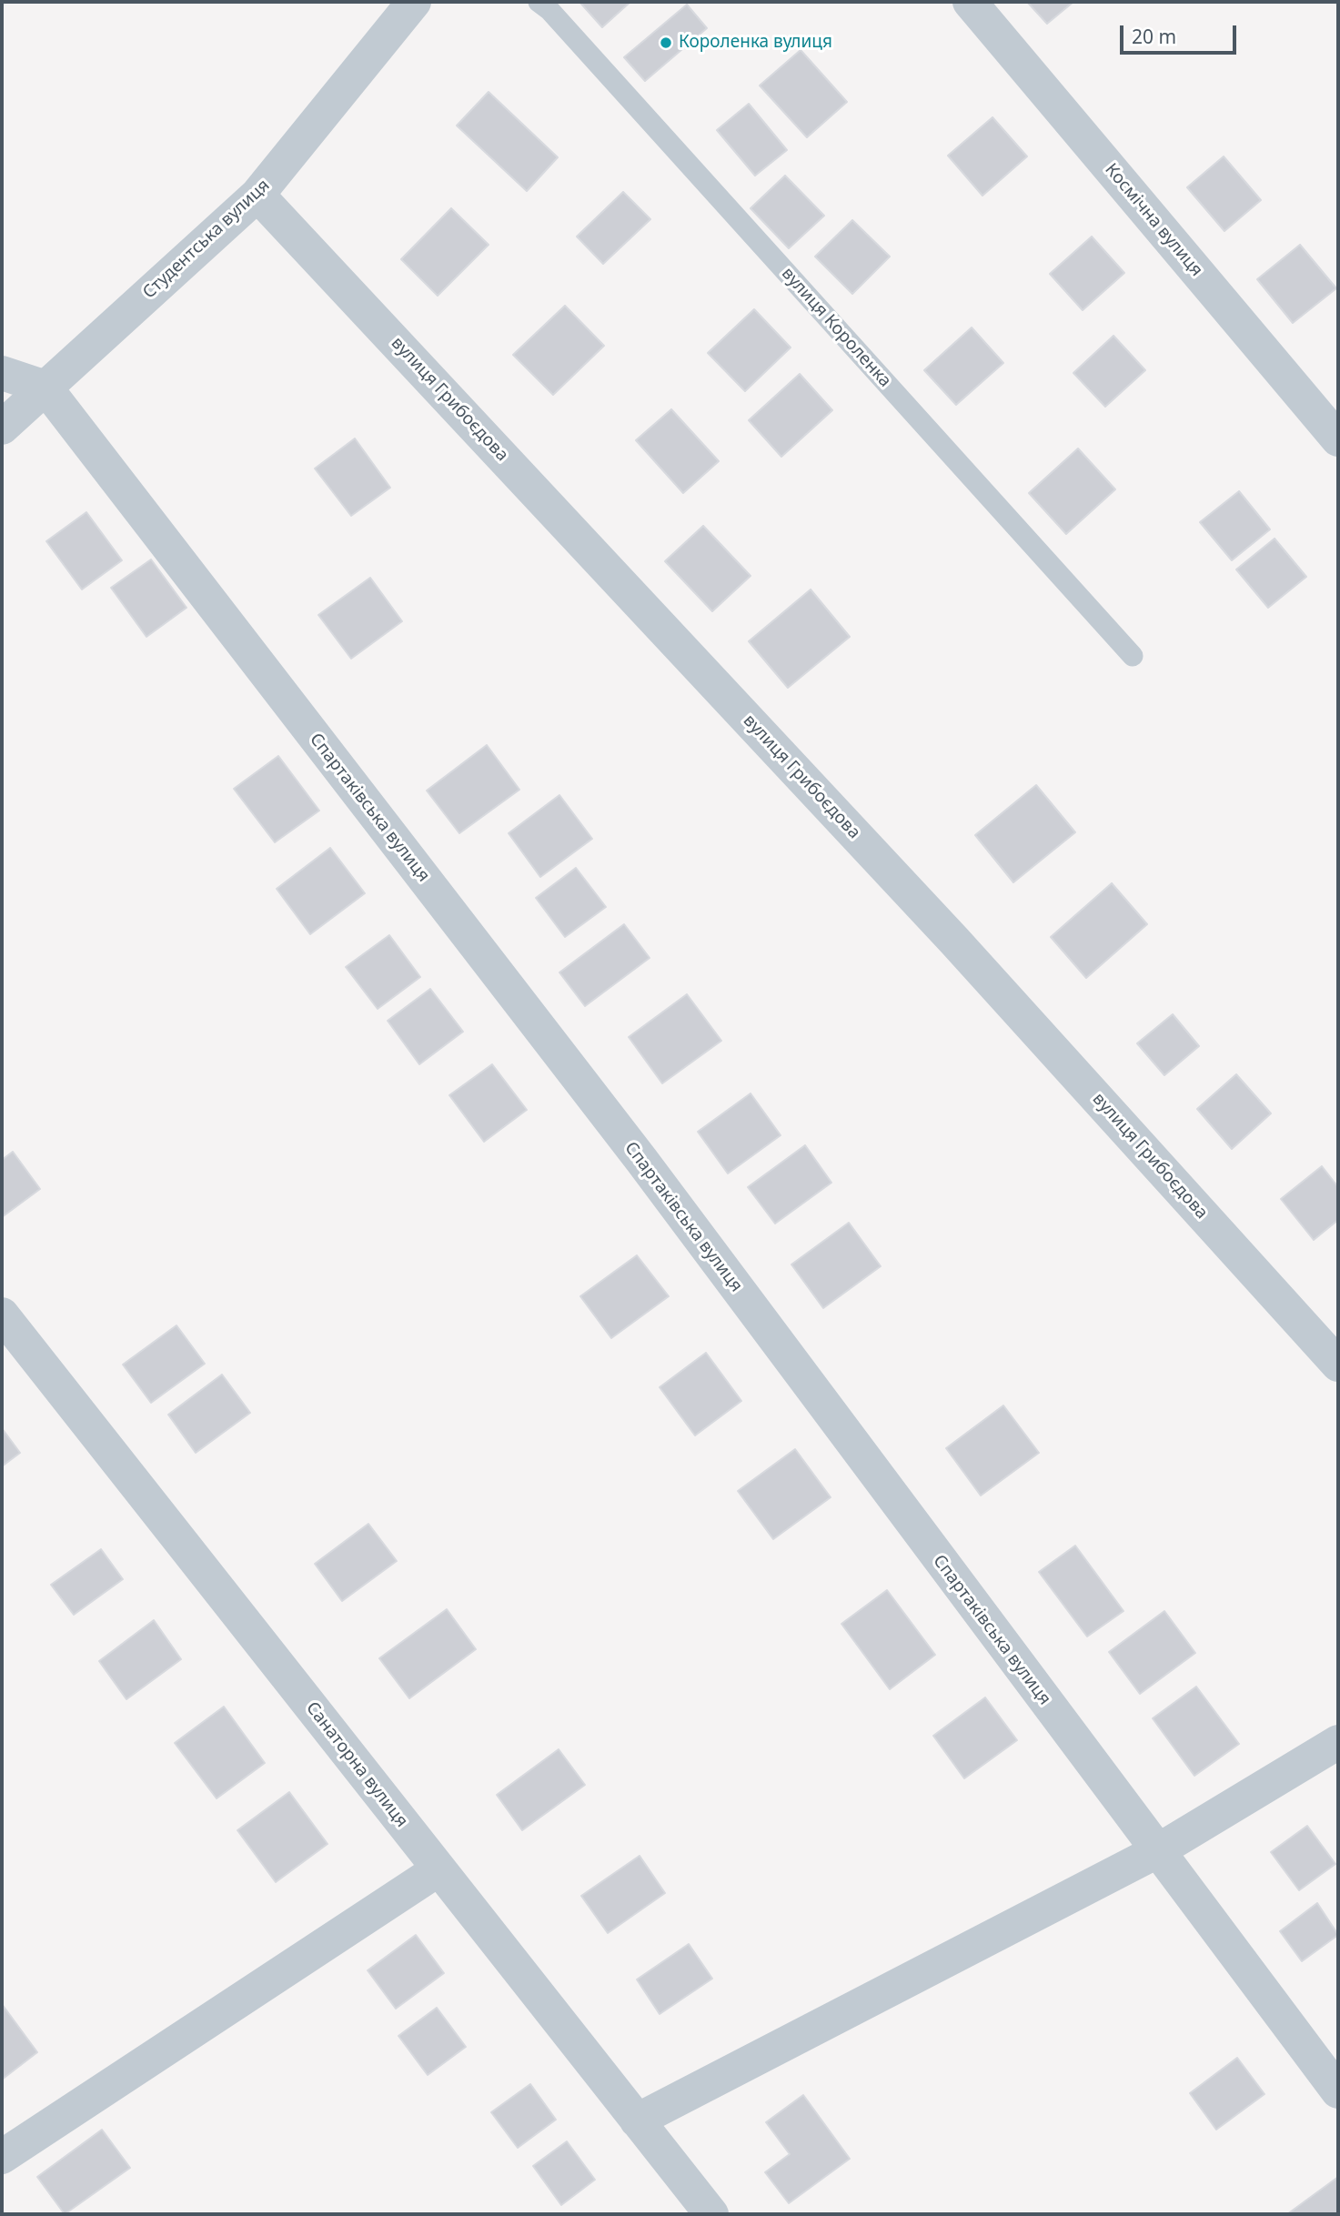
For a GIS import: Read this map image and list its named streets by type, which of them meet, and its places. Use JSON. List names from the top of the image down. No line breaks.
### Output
{"streets":{"street":["Космічна вулиця","Студентська вулиця","вулиця Грибоєдова","Спартаківська вулиця","Санаторна вулиця"],"lane":["вулиця Короленка"]},"crossings":[["Студентська вулиця","вулиця Грибоєдова"],["Студентська вулиця","Спартаківська вулиця"]],"places":["Короленка вулиця"],"scale_bar":"20 m"}
